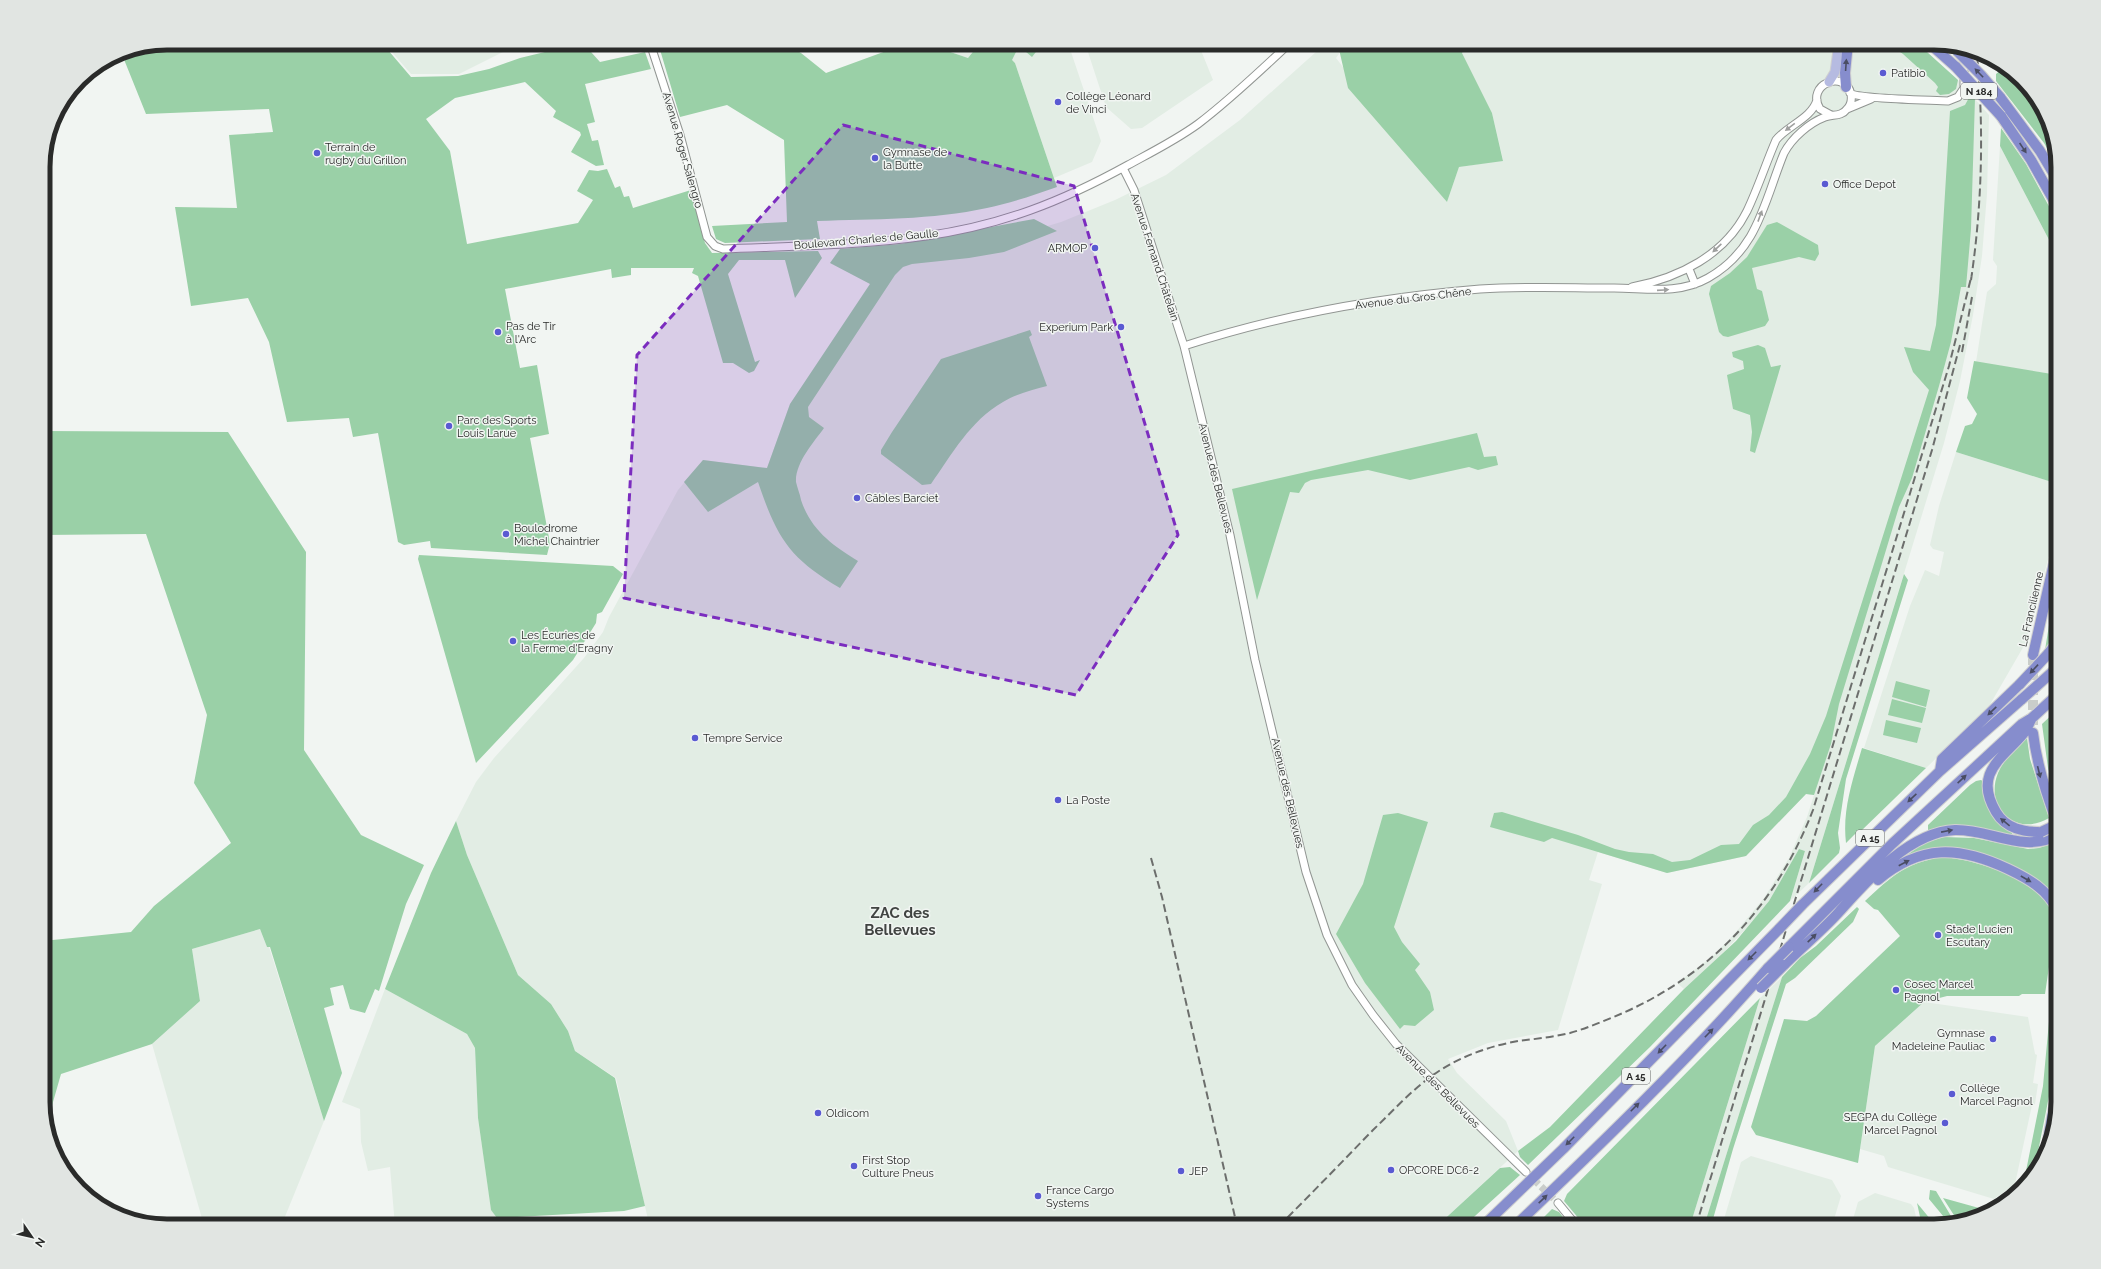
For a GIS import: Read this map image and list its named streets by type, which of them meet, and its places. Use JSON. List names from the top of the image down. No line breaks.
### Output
{"streets":{"highway":["N 184","La Francilienne","A 15"],"street":["Avenue Roger Salengro","Boulevard Charles de Gaulle","Avenue Fernand Châtelain","Avenue du Gros Chêne","Avenue des Bellevues"]},"crossings":[["Avenue Roger Salengro","Boulevard Charles de Gaulle"],["Boulevard Charles de Gaulle","Avenue Fernand Châtelain"],["Avenue Fernand Châtelain","Avenue du Gros Chêne"],["Avenue Fernand Châtelain","Avenue des Bellevues"],["Avenue du Gros Chêne","Avenue des Bellevues"]],"districts":["ZAC des Bellevues"],"places":["Patibio","Collège Léonard de Vinci","Terrain de rugby du Grillon","Gymnase de la Butte","Office Depot","ARMOP","Experium Park","Pas de Tir à l'Arc","Parc des Sports Louis Larue","Câbles Barciet","Boulodrome Michel Chaintrier","Les Écuries de la Ferme d'Eragny","Tempre Service","La Poste","Stade Lucien Escutary","Cosec Marcel Pagnol","Gymnase Madeleine Pauliac","Collège Marcel Pagnol","Oldicom","SEGPA du Collège Marcel Pagnol","First Stop Culture Pneus","OPCORE DC6-2","JEP","France Cargo Systems"],"north":"bottom right"}
